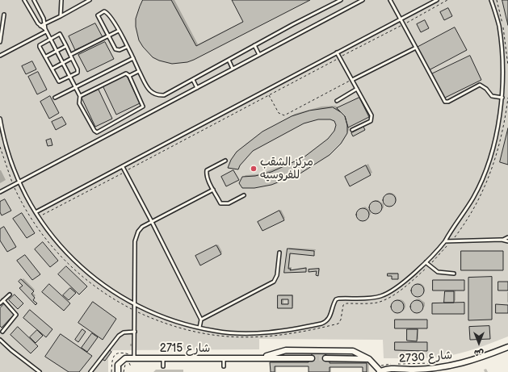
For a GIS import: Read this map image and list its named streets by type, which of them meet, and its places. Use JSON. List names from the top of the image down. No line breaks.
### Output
{"streets":{"street":["شارع 2715","شارع 2730"]},"crossings":[["شارع 2715","شارع 2730"]],"places":["مركز الشقب للفروسيه"],"north":"bottom"}
